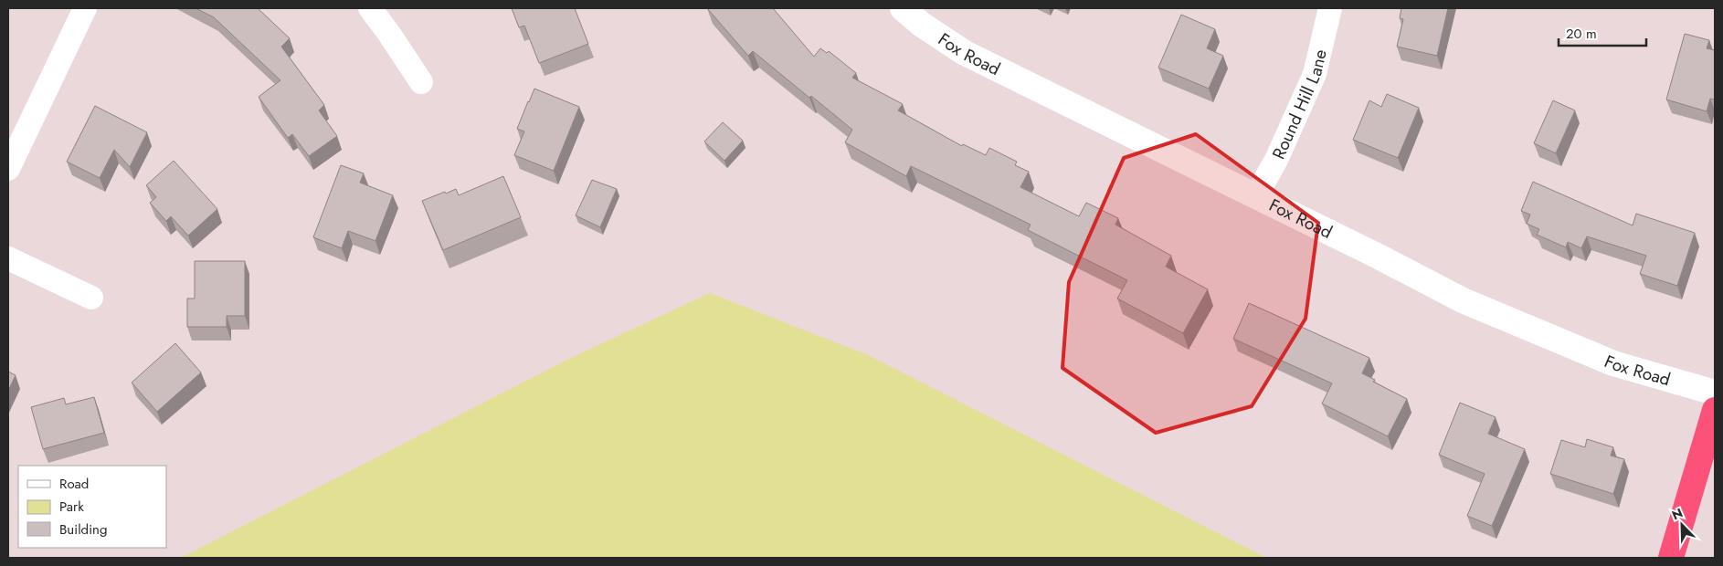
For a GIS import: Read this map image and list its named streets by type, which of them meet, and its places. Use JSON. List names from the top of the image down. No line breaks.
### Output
{"streets":{"street":["Fox Road","Round Hill Lane"]},"crossings":[["Fox Road","Round Hill Lane"]],"legend":["Road","Park","Building"],"scale_bar":"20 m","north":"top left"}
